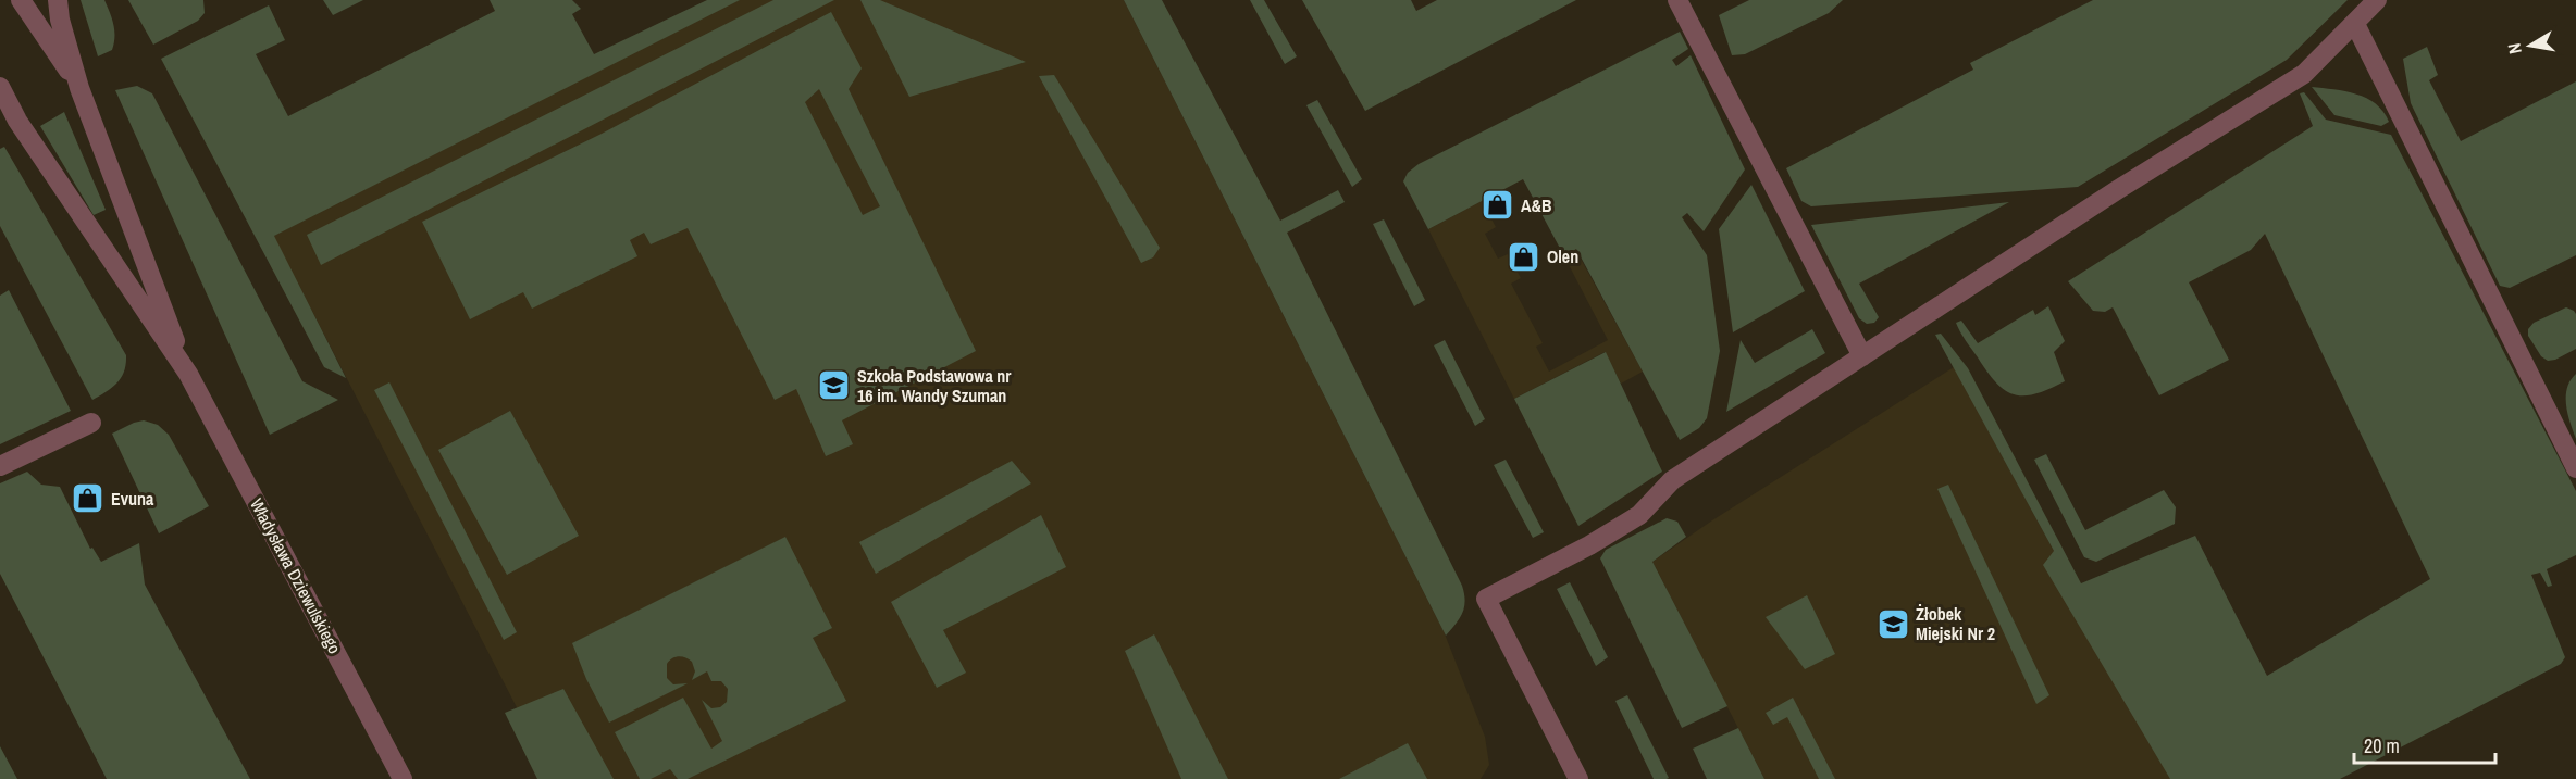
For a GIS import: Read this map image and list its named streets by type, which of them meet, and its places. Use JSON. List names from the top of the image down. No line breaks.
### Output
{"streets":{"street":["Władysława Dziewulskiego"]},"places":{"shop":["A&B","Olen","Evuna"],"school or university":["Szkoła Podstawowa nr 16 im. Wandy Szuman","Żłobek Miejski Nr 2"]},"scale_bar":"20 m","north":"left"}
